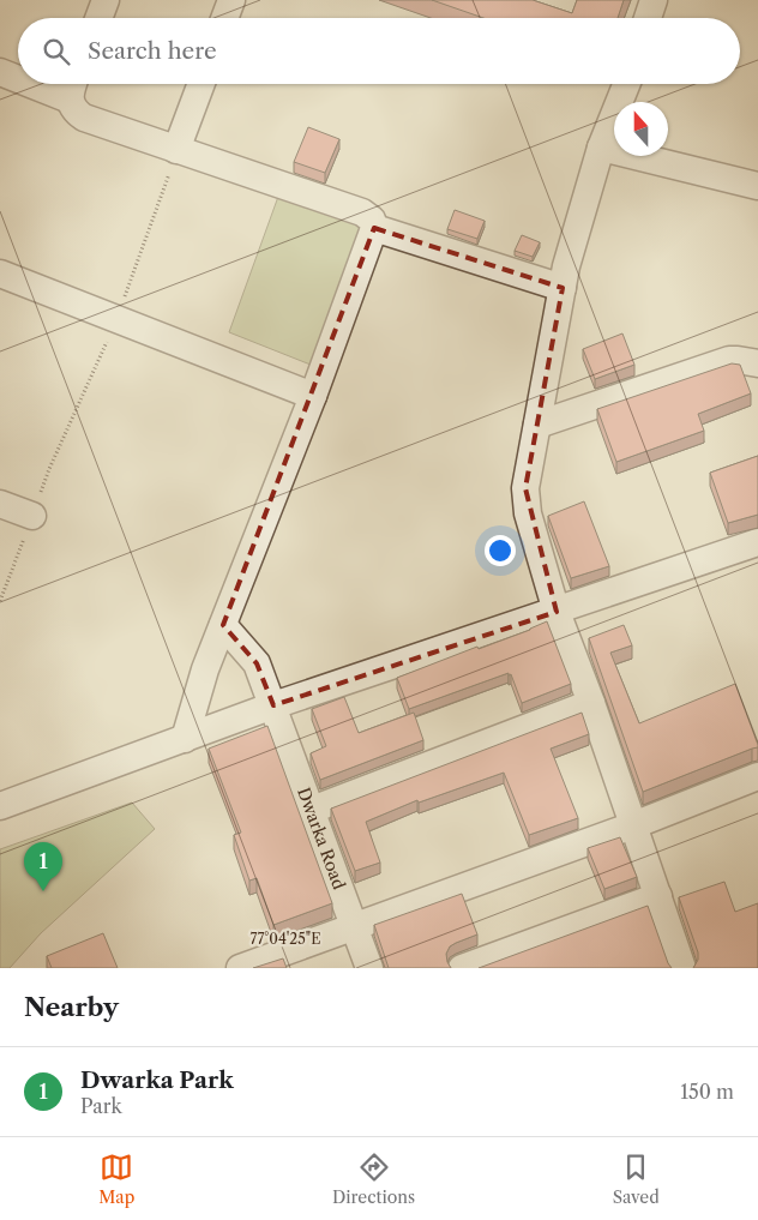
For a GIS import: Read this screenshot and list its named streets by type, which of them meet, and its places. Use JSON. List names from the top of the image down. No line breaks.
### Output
{"streets":{"street":["Dwarka Road"]},"north":"top","page":{"search":"Search here","pins":"1","heading":"Nearby","list":[{"mark":"1","name":"Dwarka Park","note":"Park","value":"150 m"}],"nav":["Map","Directions","Saved"]},"coordinates":["77°04'25\"E"]}
